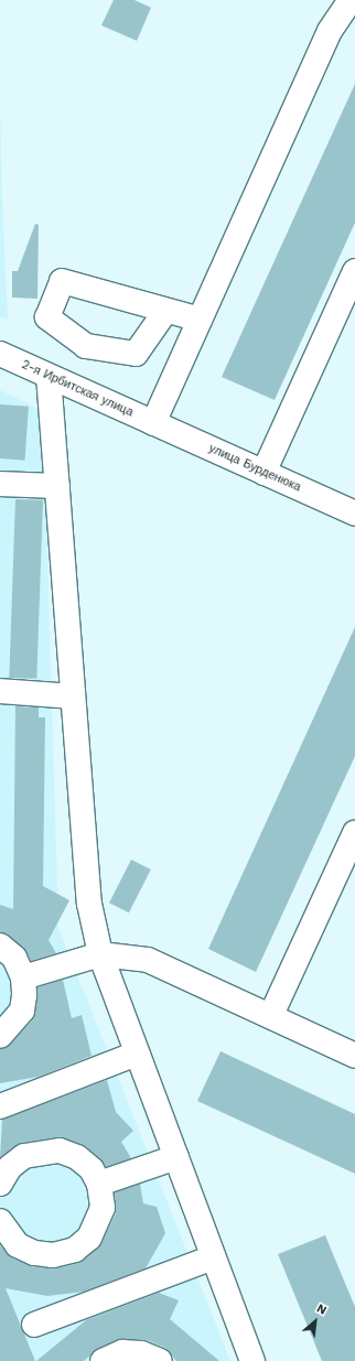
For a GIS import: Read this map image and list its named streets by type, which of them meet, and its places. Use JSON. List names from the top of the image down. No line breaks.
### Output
{"streets":{"street":["2-я Ирбитская улица","улица Бурденюка"]},"crossings":[["2-я Ирбитская улица","улица Бурденюка"]],"north":"top right"}
